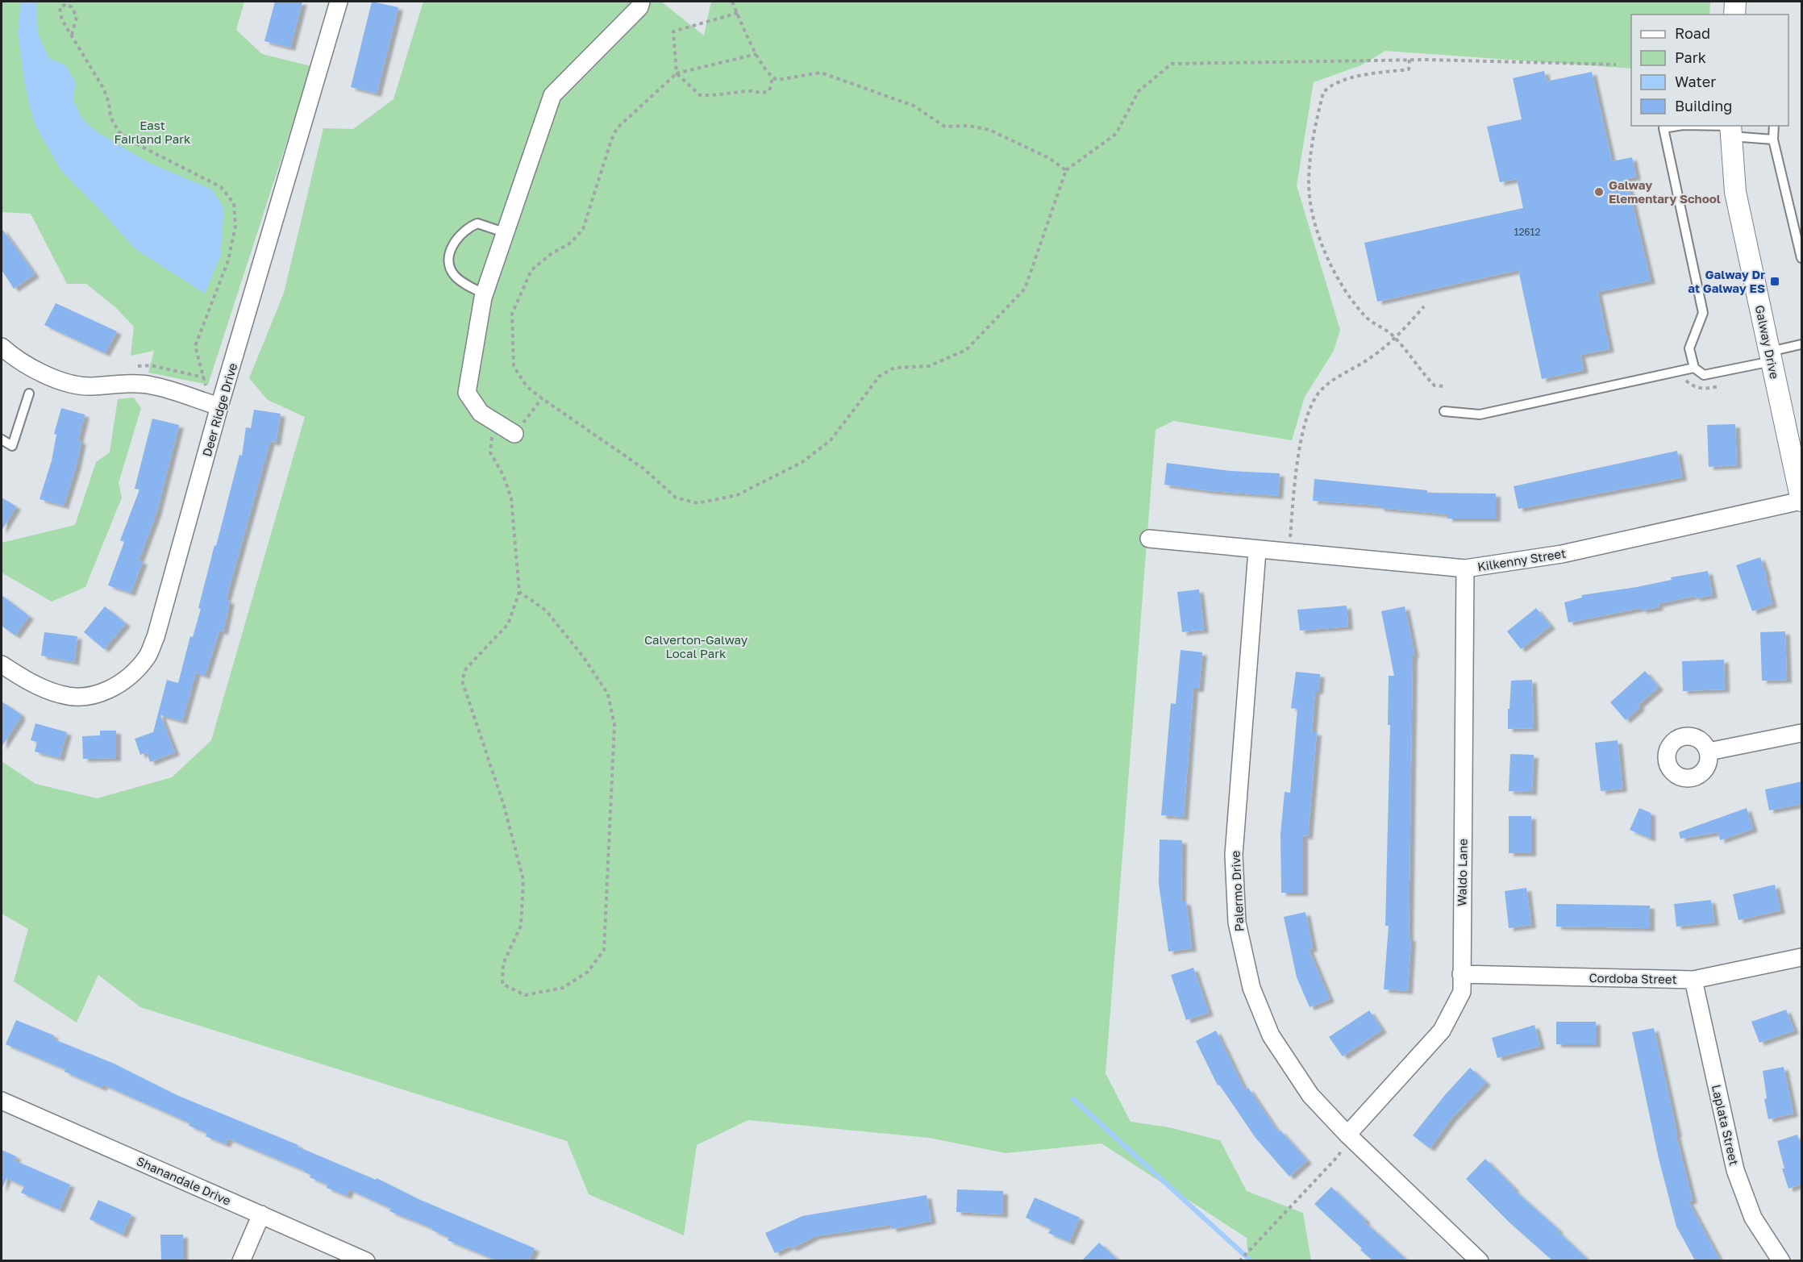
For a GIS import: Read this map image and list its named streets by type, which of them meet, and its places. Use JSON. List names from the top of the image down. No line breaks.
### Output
{"streets":{"street":["Galway Drive","Deer Ridge Drive","Kilkenny Street","Waldo Lane","Palermo Drive","Cordoba Street","Laplata Street","Shanandale Drive"]},"crossings":[["Galway Drive","Kilkenny Street"],["Kilkenny Street","Waldo Lane"],["Kilkenny Street","Palermo Drive"],["Waldo Lane","Palermo Drive"],["Waldo Lane","Cordoba Street"],["Cordoba Street","Laplata Street"]],"parks":["East Fairland Park","Calverton-Galway Local Park"],"places":{"other":["Galway Elementary School"],"transit":["Galway Dr at Galway ES"]},"house_numbers":["12612"],"legend":["Road","Park","Water","Building"]}
